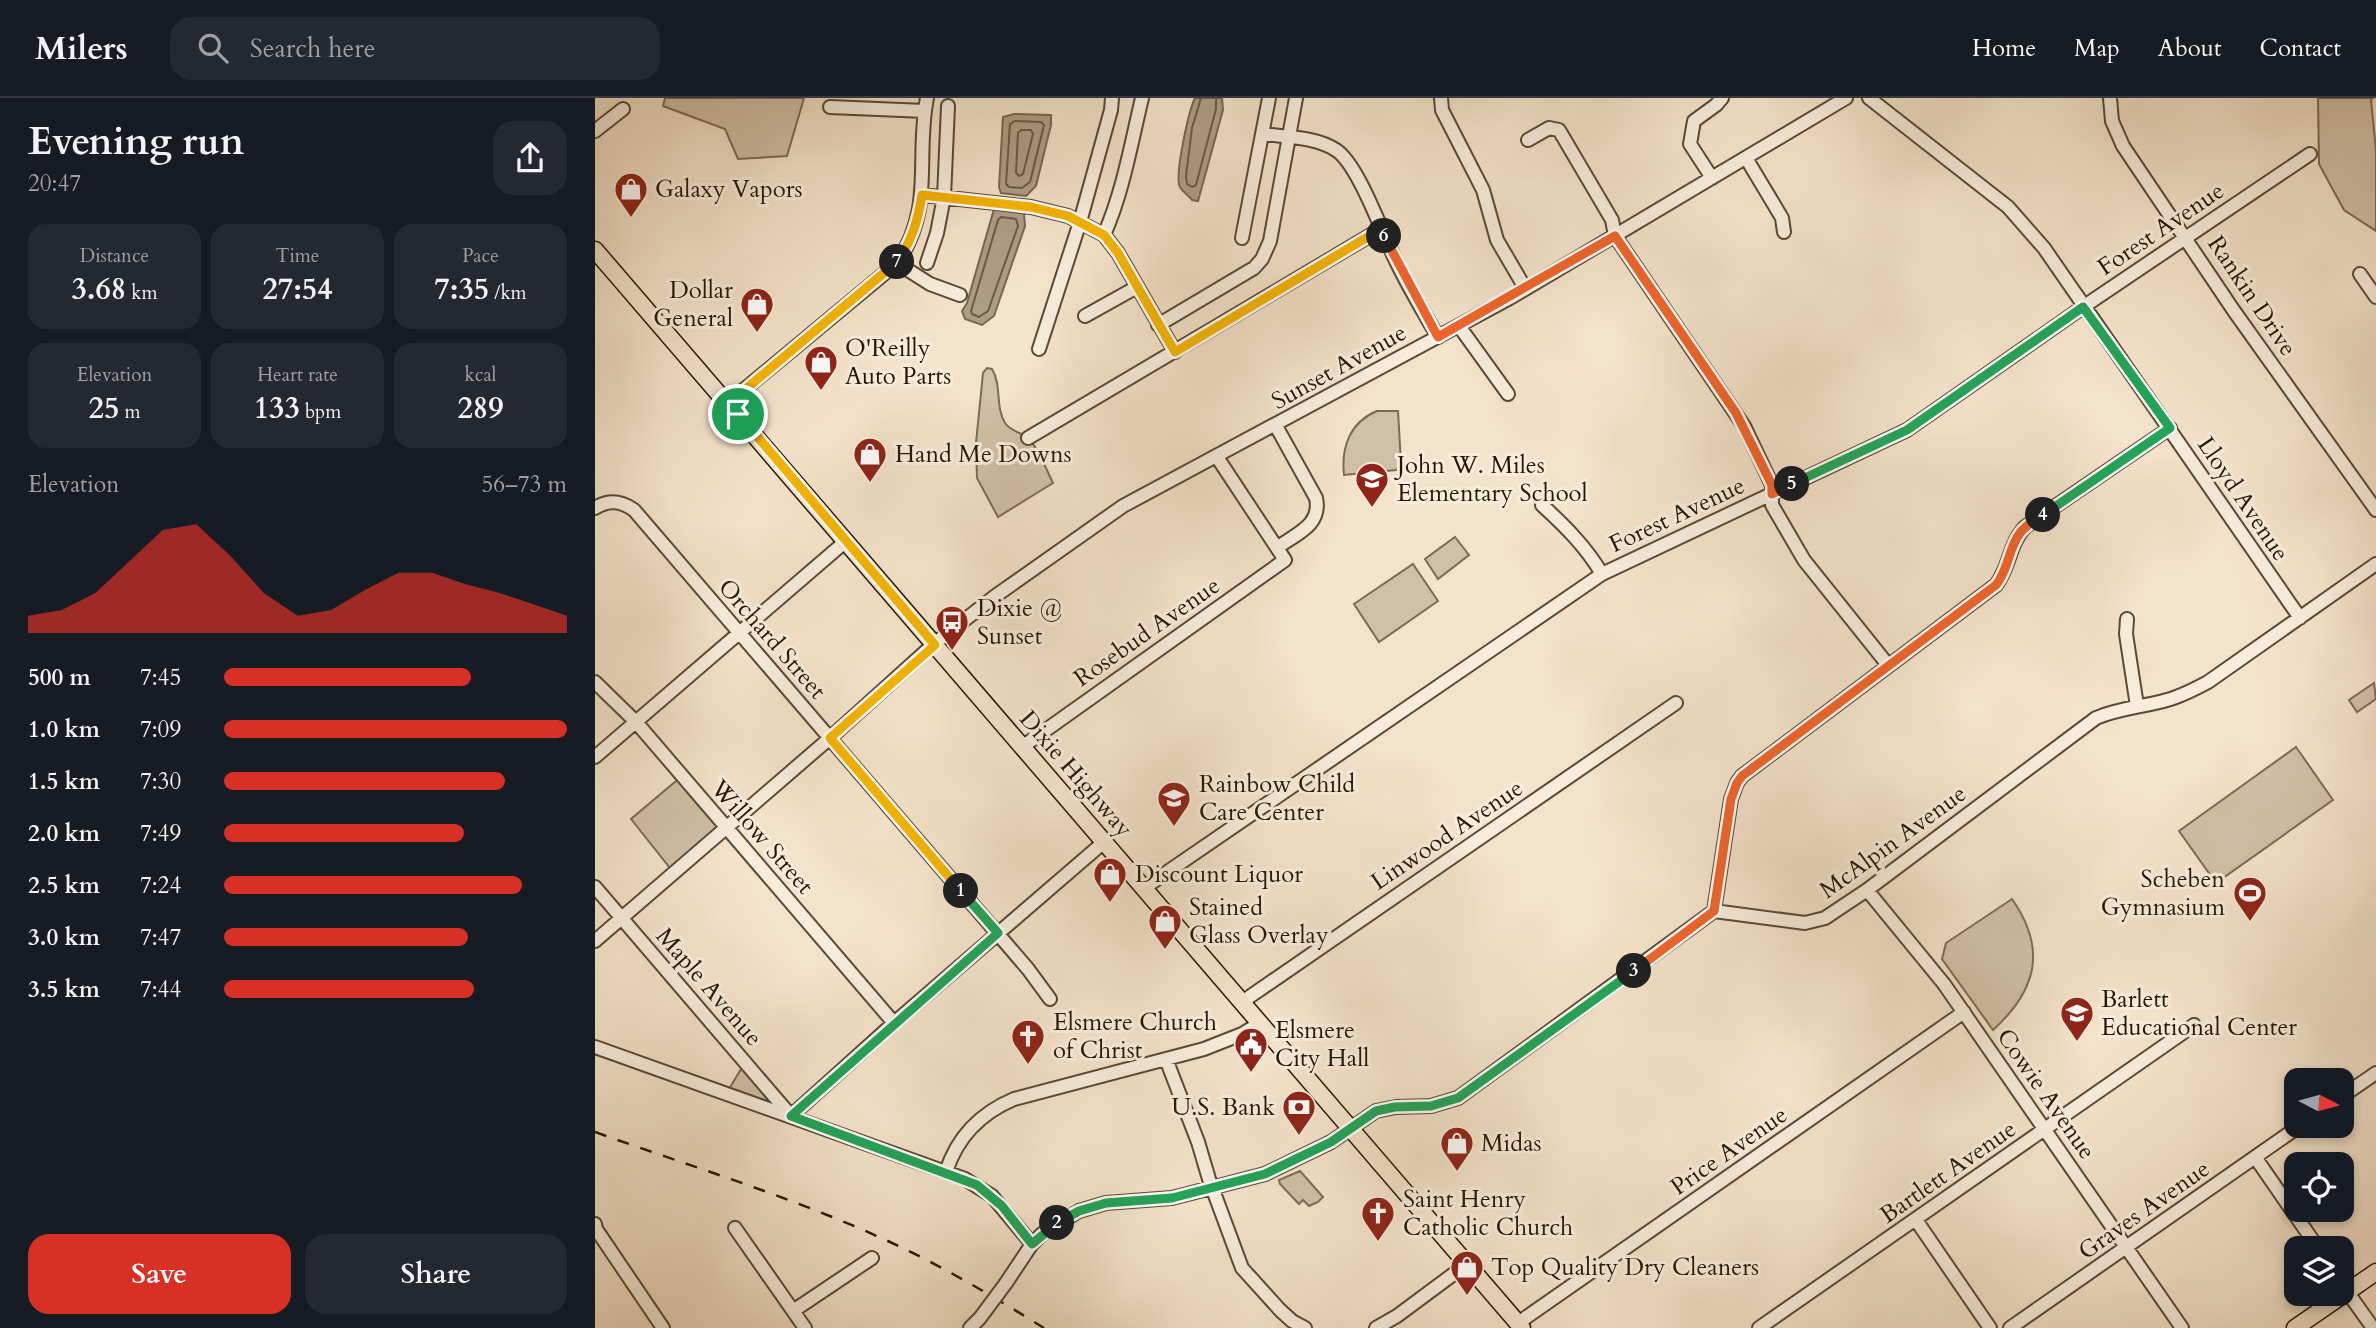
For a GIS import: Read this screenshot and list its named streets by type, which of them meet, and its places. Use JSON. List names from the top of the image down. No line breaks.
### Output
{"streets":{"main road":["Dixie Highway"],"street":["Forest Avenue","Rankin Drive","Sunset Avenue","Lloyd Avenue","Rosebud Avenue","Orchard Street","Linwood Avenue","Willow Street","McAlpin Avenue","Maple Avenue","Cowie Avenue","Price Avenue","Bartlett Avenue","Graves Avenue"]},"crossings":[["Forest Avenue","Rankin Drive"],["Forest Avenue","Lloyd Avenue"],["Forest Avenue","Dixie Highway"],["Sunset Avenue","Orchard Street"],["Sunset Avenue","Dixie Highway"],["Sunset Avenue","Willow Street"],["Sunset Avenue","Maple Avenue"],["Lloyd Avenue","McAlpin Avenue"],["Rosebud Avenue","Dixie Highway"],["Dixie Highway","Linwood Avenue"],["Dixie Highway","Price Avenue"],["McAlpin Avenue","Cowie Avenue"],["Cowie Avenue","Price Avenue"],["Cowie Avenue","Bartlett Avenue"],["Cowie Avenue","Graves Avenue"]],"places":{"shop":["Galaxy Vapors","Dollar General","O'Reilly Auto Parts","Hand Me Downs","Discount Liquor","Stained Glass Overlay","Midas","Top Quality Dry Cleaners"],"school or university":["John W. Miles Elementary School","Rainbow Child Care Center","Barlett Educational Center"],"bus stop":["Dixie @ Sunset"],"sports":["Scheben Gymnasium"],"church":["Elsmere Church of Christ","Saint Henry Catholic Church"],"public building":["Elsmere City Hall"],"bank":["U.S. Bank"]},"north":"right","page":{"header":"Milers","search":"Search here","nav":["Home","Map","About","Contact"],"heading":["Evening run","20:47"],"stats":[["Distance","3.68 km"],["Time","27:54"],["Pace","7:35 /km"],["Elevation","25 m"],["Heart rate","133 bpm"],["kcal","289"]],"pins":["6","7","5","4","1","3","2"],"chart":["Elevation","56–73 m"],"list":[{"name":"500 m","note":"7:45"},{"name":"1.0 km","note":"7:09"},{"name":"1.5 km","note":"7:30"},{"name":"2.0 km","note":"7:49"},{"name":"2.5 km","note":"7:24"},{"name":"3.0 km","note":"7:47"},{"name":"3.5 km","note":"7:44"}],"buttons":["Save","Share"]}}
